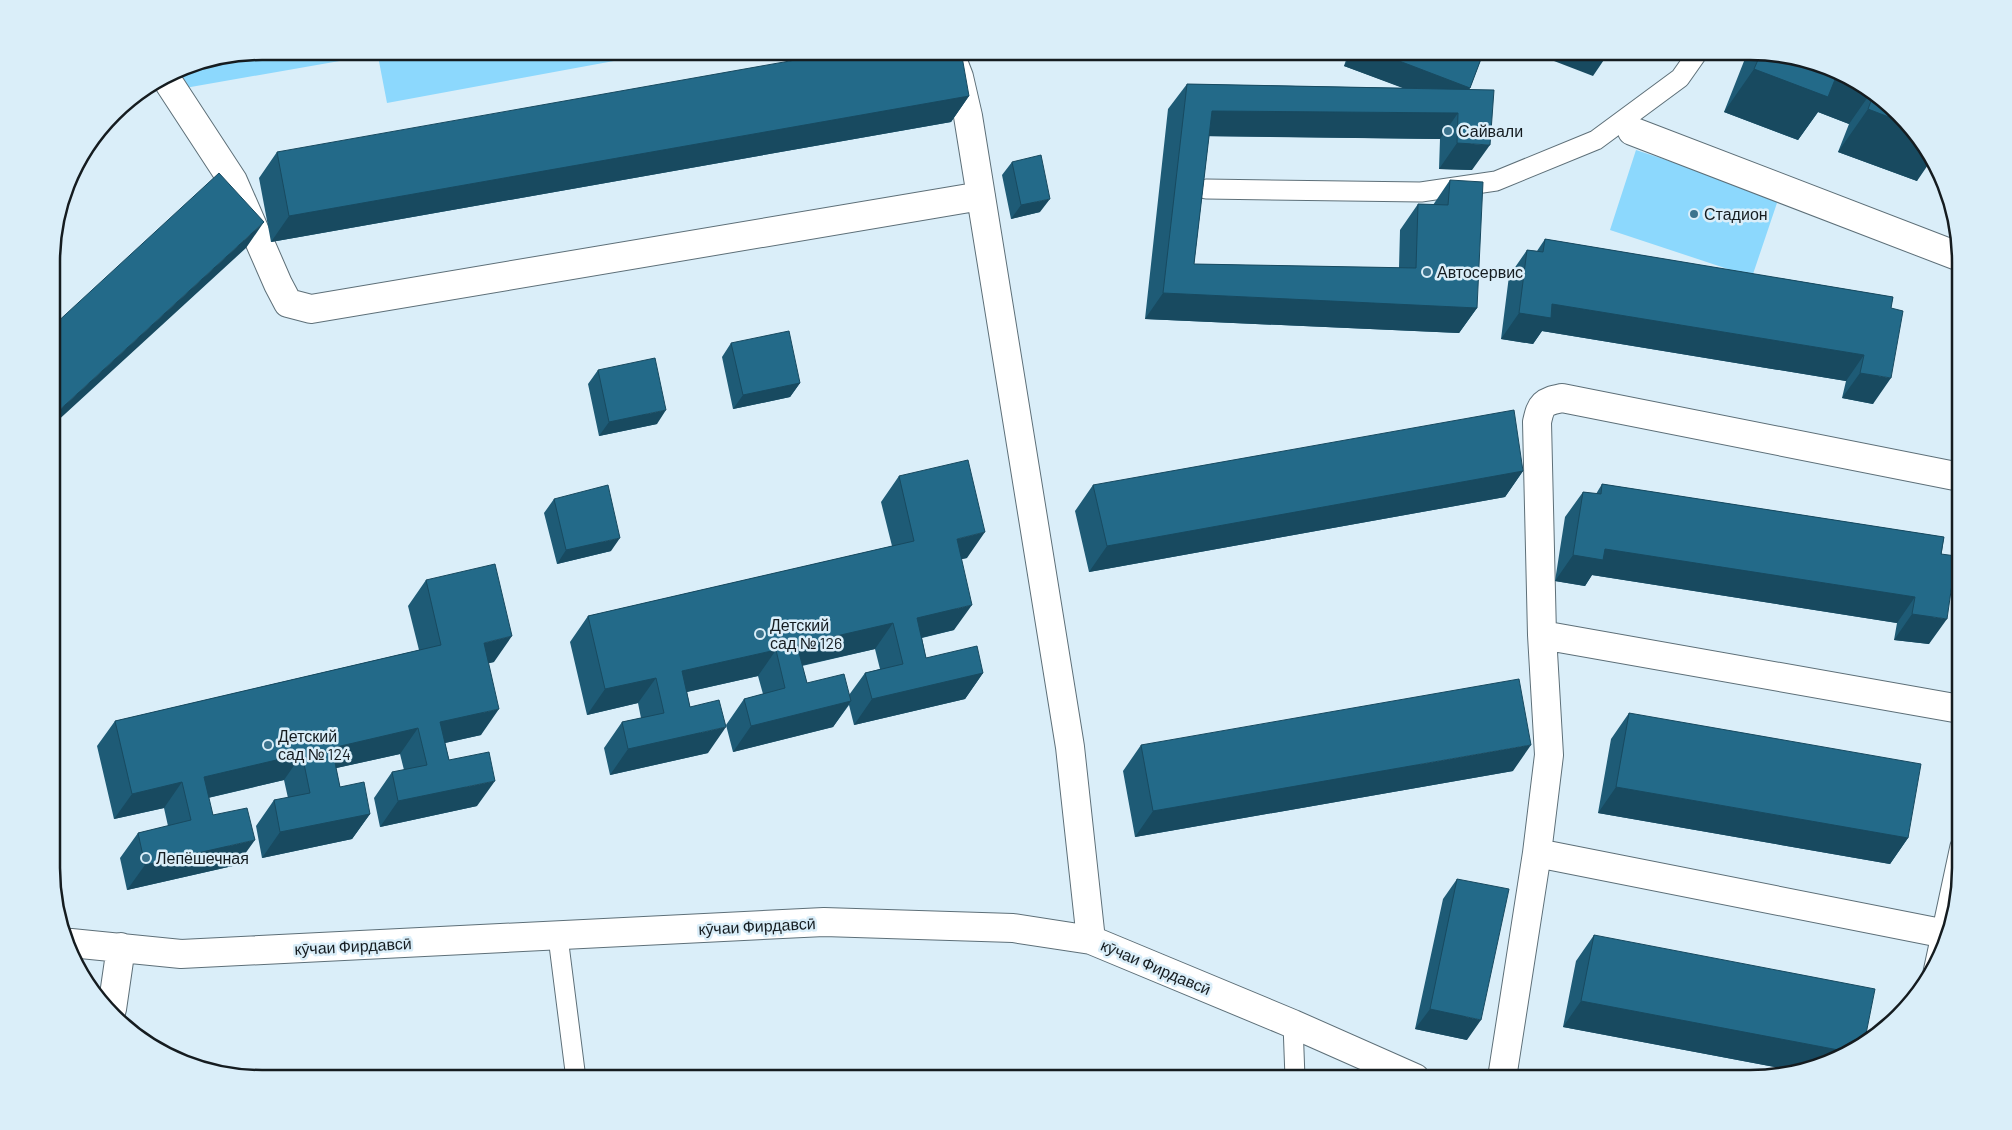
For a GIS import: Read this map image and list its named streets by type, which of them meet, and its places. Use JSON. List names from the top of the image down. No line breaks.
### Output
{"streets":{"street":["кӯчаи Фирдавсӣ"]},"places":["Сайвали","Стадион","Автосервис","Детский сад № 126","Детский сад № 124","Лепёшечная"]}
